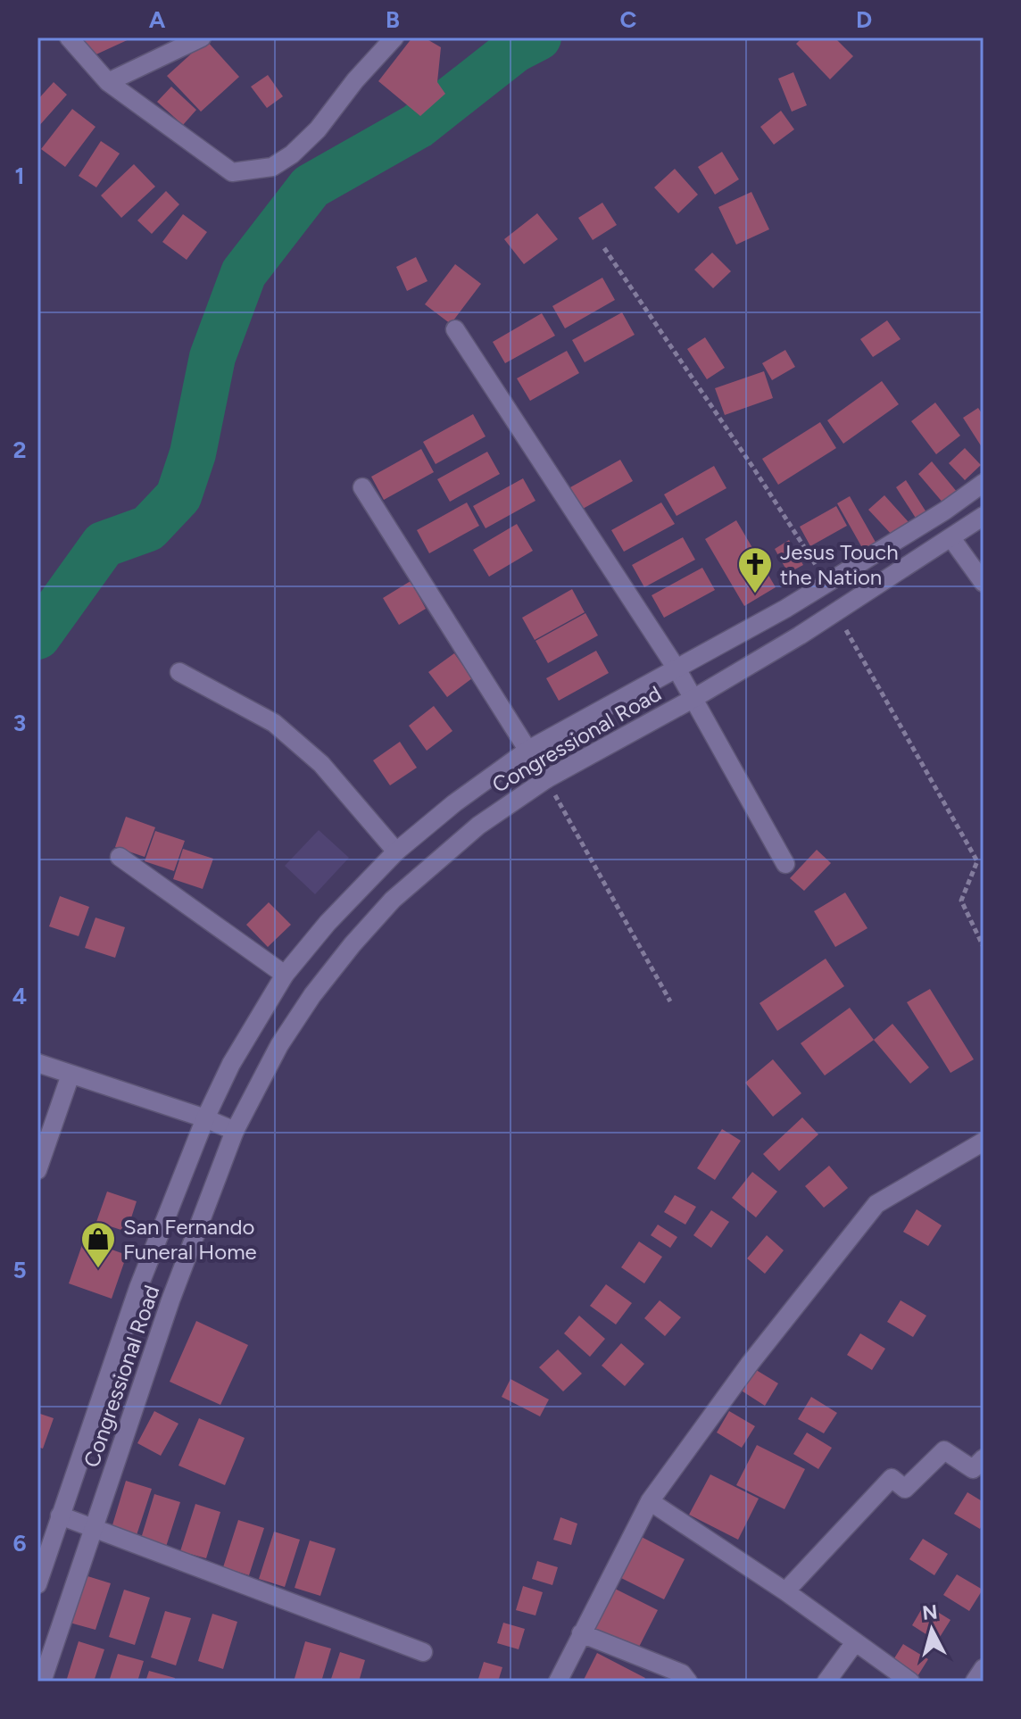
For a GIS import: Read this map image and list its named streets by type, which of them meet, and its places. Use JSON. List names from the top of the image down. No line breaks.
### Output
{"streets":{"street":["Congressional Road"]},"places":{"church":["Jesus Touch the Nation"],"shop":["San Fernando Funeral Home"]},"north":"top","grid":{"columns":["A","B","C","D"],"rows":["1","2","3","4","5","6"]}}
